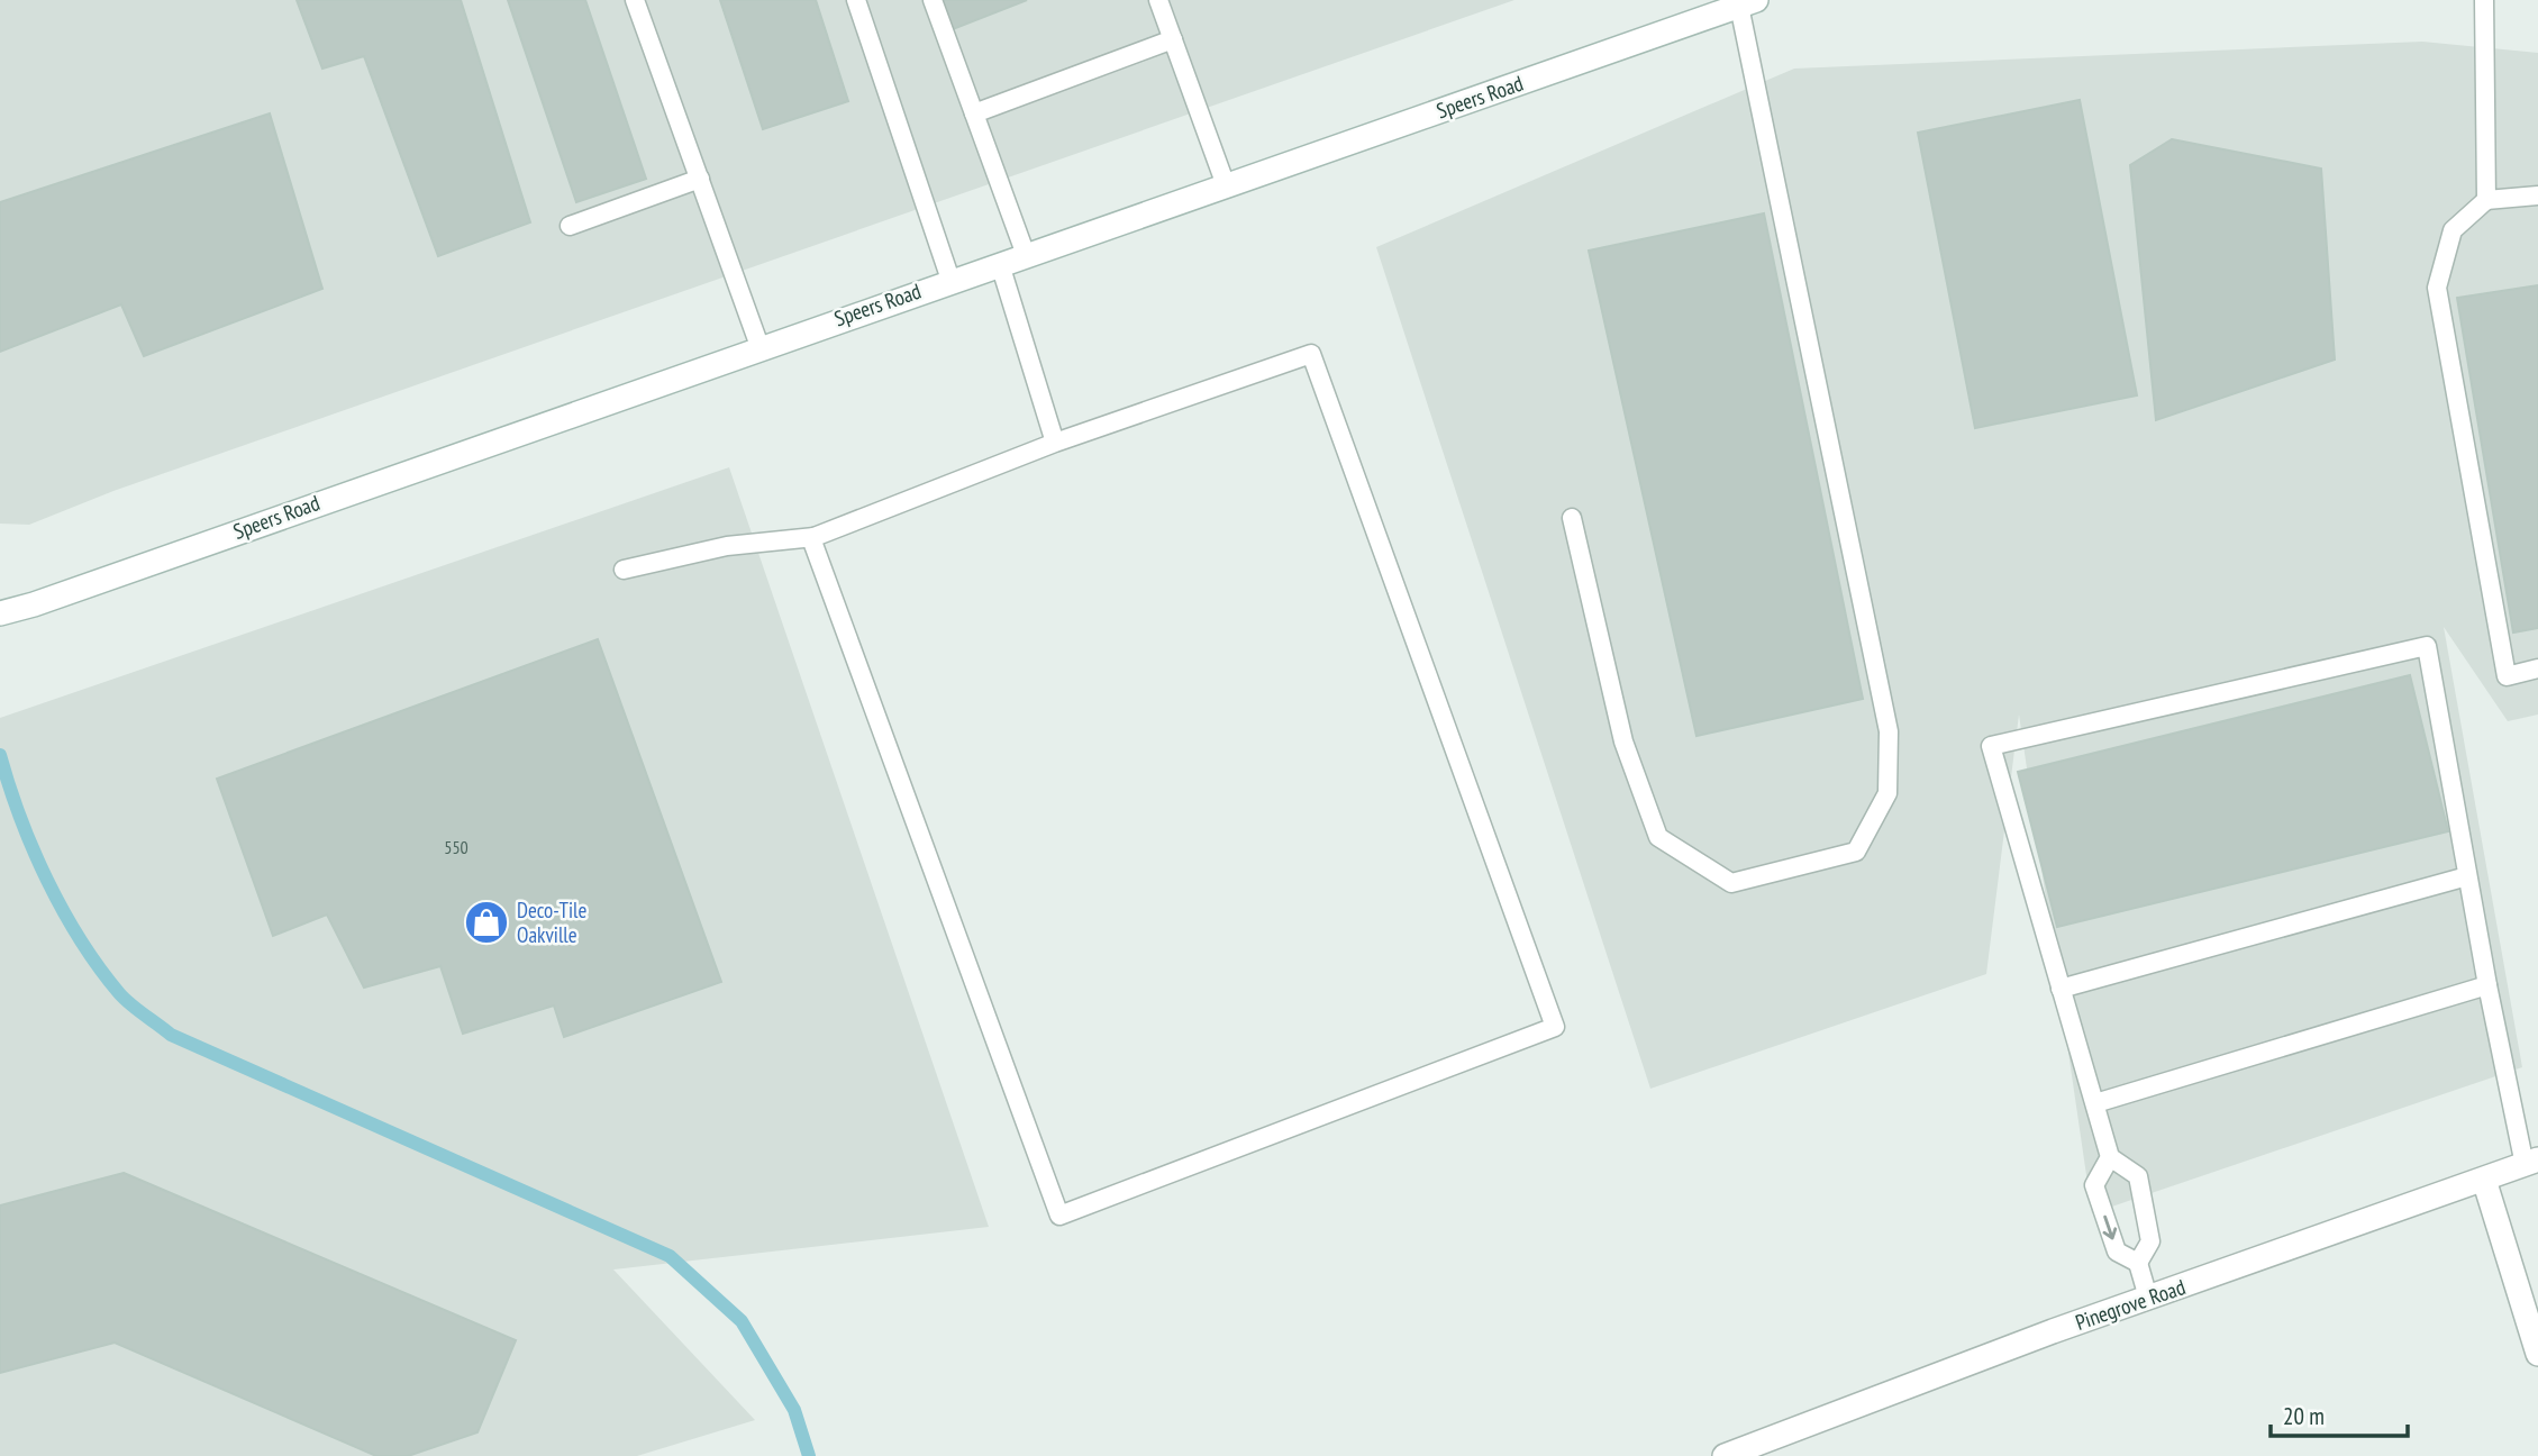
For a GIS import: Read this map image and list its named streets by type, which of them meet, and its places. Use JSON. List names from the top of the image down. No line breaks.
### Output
{"streets":{"main road":["Speers Road","Pinegrove Road"]},"places":{"shop":["Deco-Tile Oakville"]},"house_numbers":["550"],"scale_bar":"20 m"}
